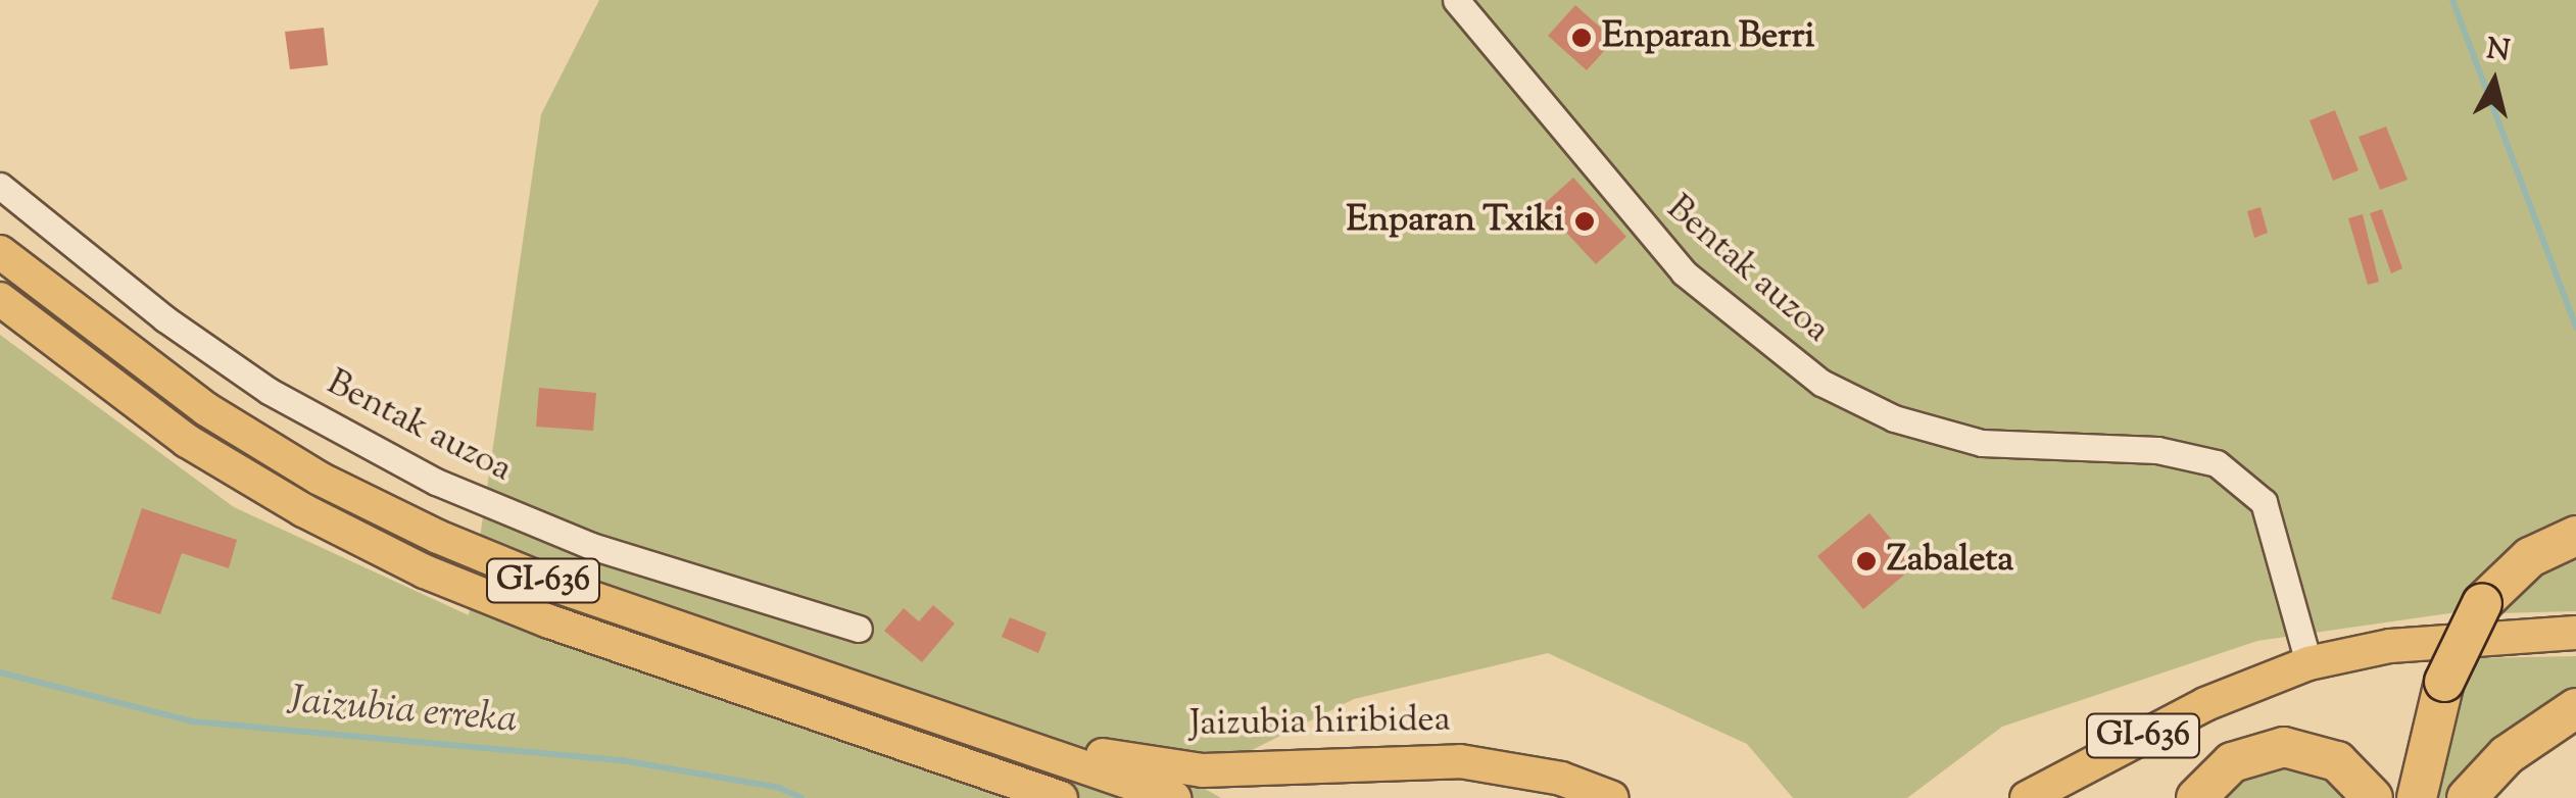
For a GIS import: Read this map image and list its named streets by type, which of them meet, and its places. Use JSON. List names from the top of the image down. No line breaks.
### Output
{"streets":{"main road":["GI-636","Jaizubia hiribidea"],"street":["Bentak auzoa"]},"crossings":[["Bentak auzoa","GI-636"],["GI-636","Jaizubia hiribidea"]],"water":["Jaizubia erreka"],"places":["Enparan Berri","Enparan Txiki","Zabaleta"],"north":"top"}
